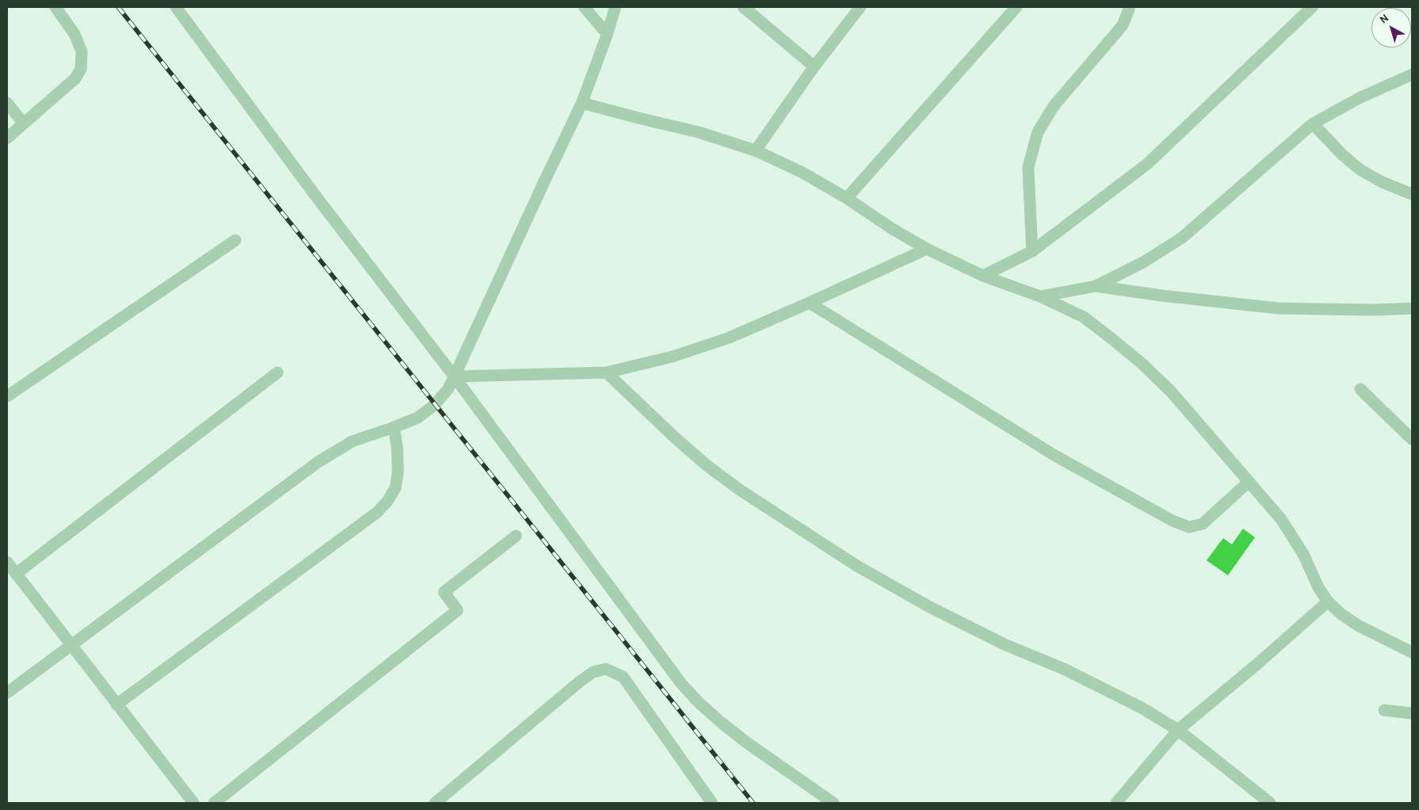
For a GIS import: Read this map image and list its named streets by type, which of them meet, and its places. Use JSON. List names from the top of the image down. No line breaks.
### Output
{"north":"top left"}
